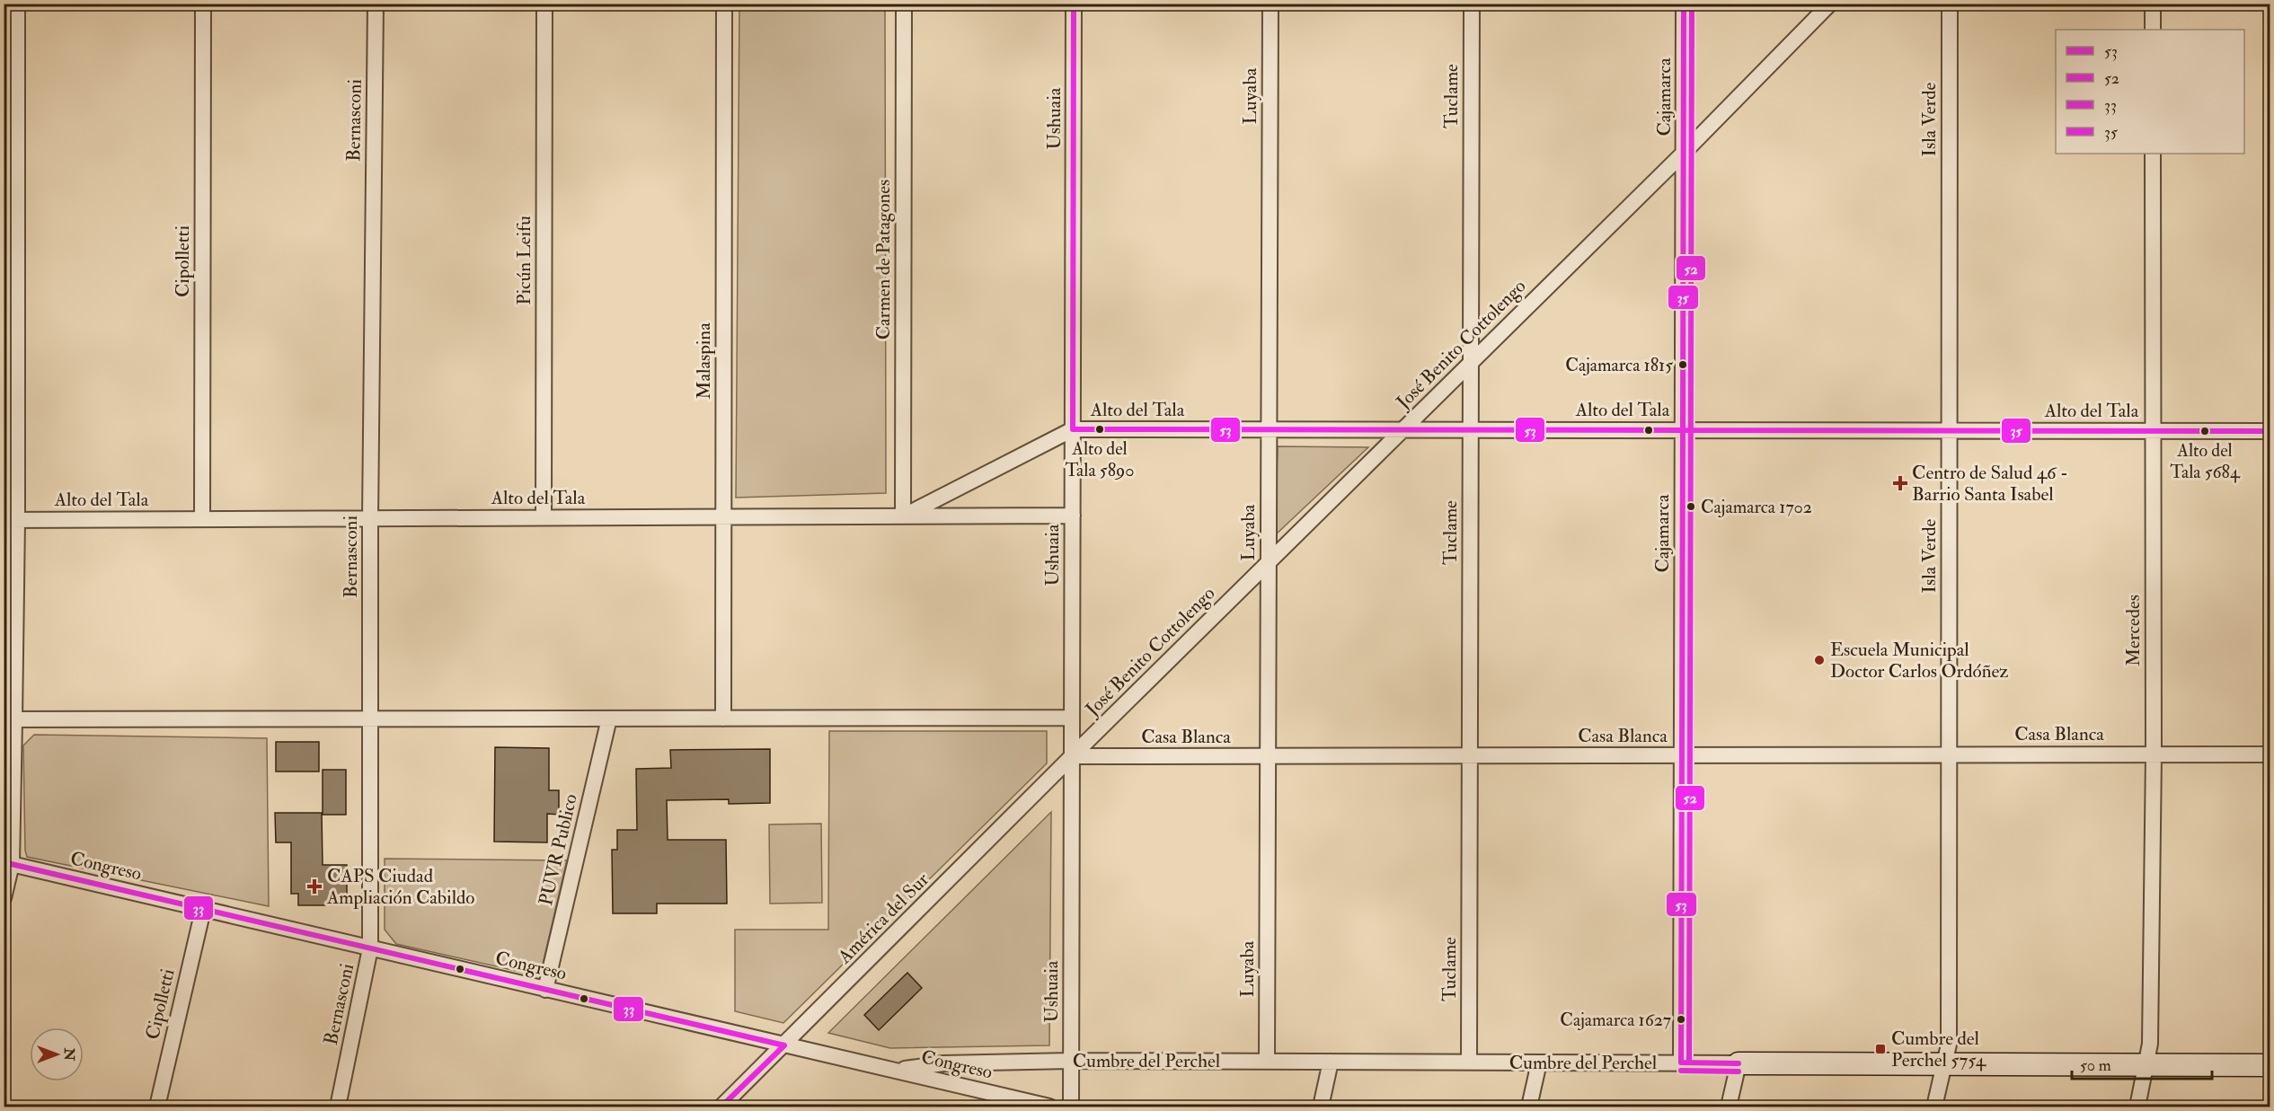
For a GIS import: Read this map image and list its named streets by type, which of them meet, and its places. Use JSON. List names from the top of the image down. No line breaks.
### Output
{"streets":{"main road":["Cumbre del Perchel"],"street":["Luyaba","Tuclame","Cajamarca","Ushuaia","Isla Verde","Bernasconi","Carmen de Patagones","Picún Leifu","Cipolletti","José Benito Cottolengo","Malaspina","Alto del Tala","Mercedes","Casa Blanca","PUVR Publico","Congreso","América del Sur"]},"crossings":[["Luyaba","José Benito Cottolengo"],["Luyaba","Alto del Tala"],["Luyaba","Casa Blanca"],["Luyaba","Cumbre del Perchel"],["Tuclame","José Benito Cottolengo"],["Tuclame","Alto del Tala"],["Tuclame","Casa Blanca"],["Tuclame","Cumbre del Perchel"],["Cajamarca","José Benito Cottolengo"],["Cajamarca","Alto del Tala"],["Cajamarca","Casa Blanca"],["Cajamarca","Cumbre del Perchel"],["Ushuaia","José Benito Cottolengo"],["Ushuaia","Alto del Tala"],["Ushuaia","Casa Blanca"],["Ushuaia","América del Sur"],["Ushuaia","Cumbre del Perchel"],["Isla Verde","Alto del Tala"],["Isla Verde","Casa Blanca"],["Isla Verde","Cumbre del Perchel"],["Bernasconi","Alto del Tala"],["Bernasconi","Congreso"],["Carmen de Patagones","Alto del Tala"],["Picún Leifu","Alto del Tala"],["Cipolletti","Alto del Tala"],["Cipolletti","Congreso"],["José Benito Cottolengo","Alto del Tala"],["José Benito Cottolengo","Casa Blanca"],["José Benito Cottolengo","América del Sur"],["Malaspina","Alto del Tala"],["Alto del Tala","Mercedes"],["Mercedes","Casa Blanca"],["Mercedes","Cumbre del Perchel"],["Casa Blanca","América del Sur"],["PUVR Publico","Congreso"],["Congreso","América del Sur"],["Congreso","Cumbre del Perchel"]],"places":{"other":["Cajamarca 1815","Alto del Tala 5890","Alto del Tala 5684","Cajamarca 1702","Escuela Municipal Doctor Carlos Ordóñez","Cajamarca 1627"],"health":["Centro de Salud 46 - Barrio Santa Isabel","CAPS Ciudad Ampliación Cabildo"],"transit":["Cumbre del Perchel 5754"]},"lines":["transit line 53","transit line 52","transit line 35","transit line 33"],"legend":["53","52","33","35"],"scale_bar":"50 m","north":"right"}
